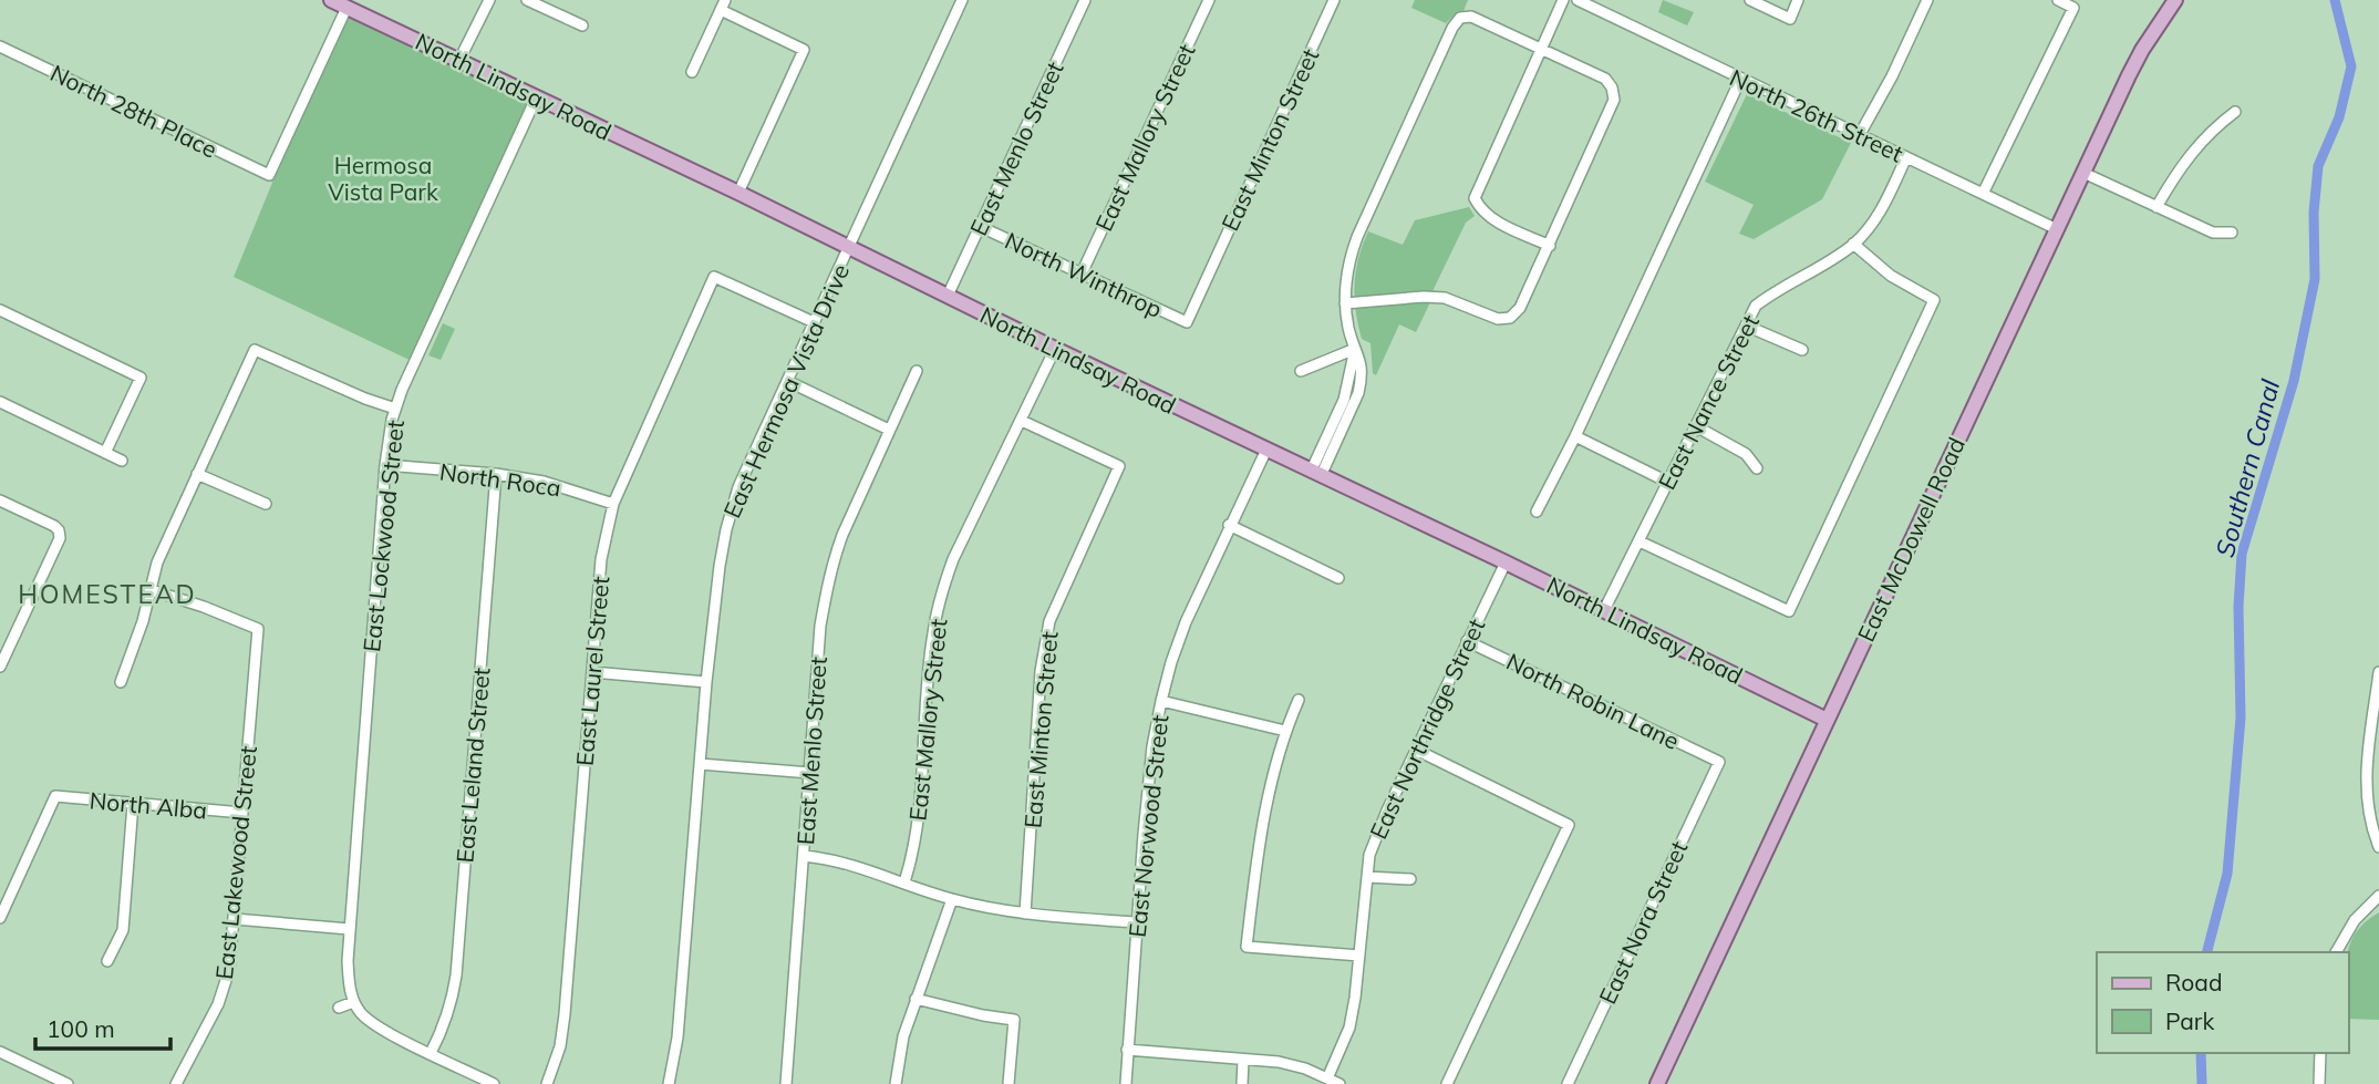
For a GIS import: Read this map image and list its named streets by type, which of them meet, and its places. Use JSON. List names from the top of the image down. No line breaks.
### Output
{"streets":{"main road":["North Lindsay Road","East McDowell Road"],"street":["North 28th Place","North 26th Street","East Mallory Street","East Minton Street","East Menlo Street","North Winthrop","East Hermosa Vista Drive","East Nance Street","North Roca","East Lockwood Street","East Laurel Street","North Robin Lane","East Northridge Street","East Leland Street","North Alba","East Norwood Street","East Lakewood Street","East Nora Street"]},"crossings":[["North Lindsay Road","North 28th Place"],["North Lindsay Road","East Mallory Street"],["North Lindsay Road","East Menlo Street"],["North Lindsay Road","East Hermosa Vista Drive"],["North Lindsay Road","East Nance Street"],["North Lindsay Road","East Lockwood Street"],["North Lindsay Road","East McDowell Road"],["North Lindsay Road","East Northridge Street"],["North Lindsay Road","East Norwood Street"],["North 26th Street","East Nance Street"],["North 26th Street","East McDowell Road"],["East Mallory Street","East Minton Street"],["East Mallory Street","North Winthrop"],["East Minton Street","North Winthrop"],["East Menlo Street","North Winthrop"],["East Hermosa Vista Drive","East Laurel Street"],["North Roca","East Lockwood Street"],["North Roca","East Laurel Street"],["North Roca","East Leland Street"],["North Robin Lane","East Northridge Street"],["North Robin Lane","East Nora Street"],["North Alba","East Lakewood Street"]],"districts":["HOMESTEAD"],"water":["Southern Canal"],"parks":["Hermosa Vista Park"],"legend":["Road","Park"],"scale_bar":"100 m"}
